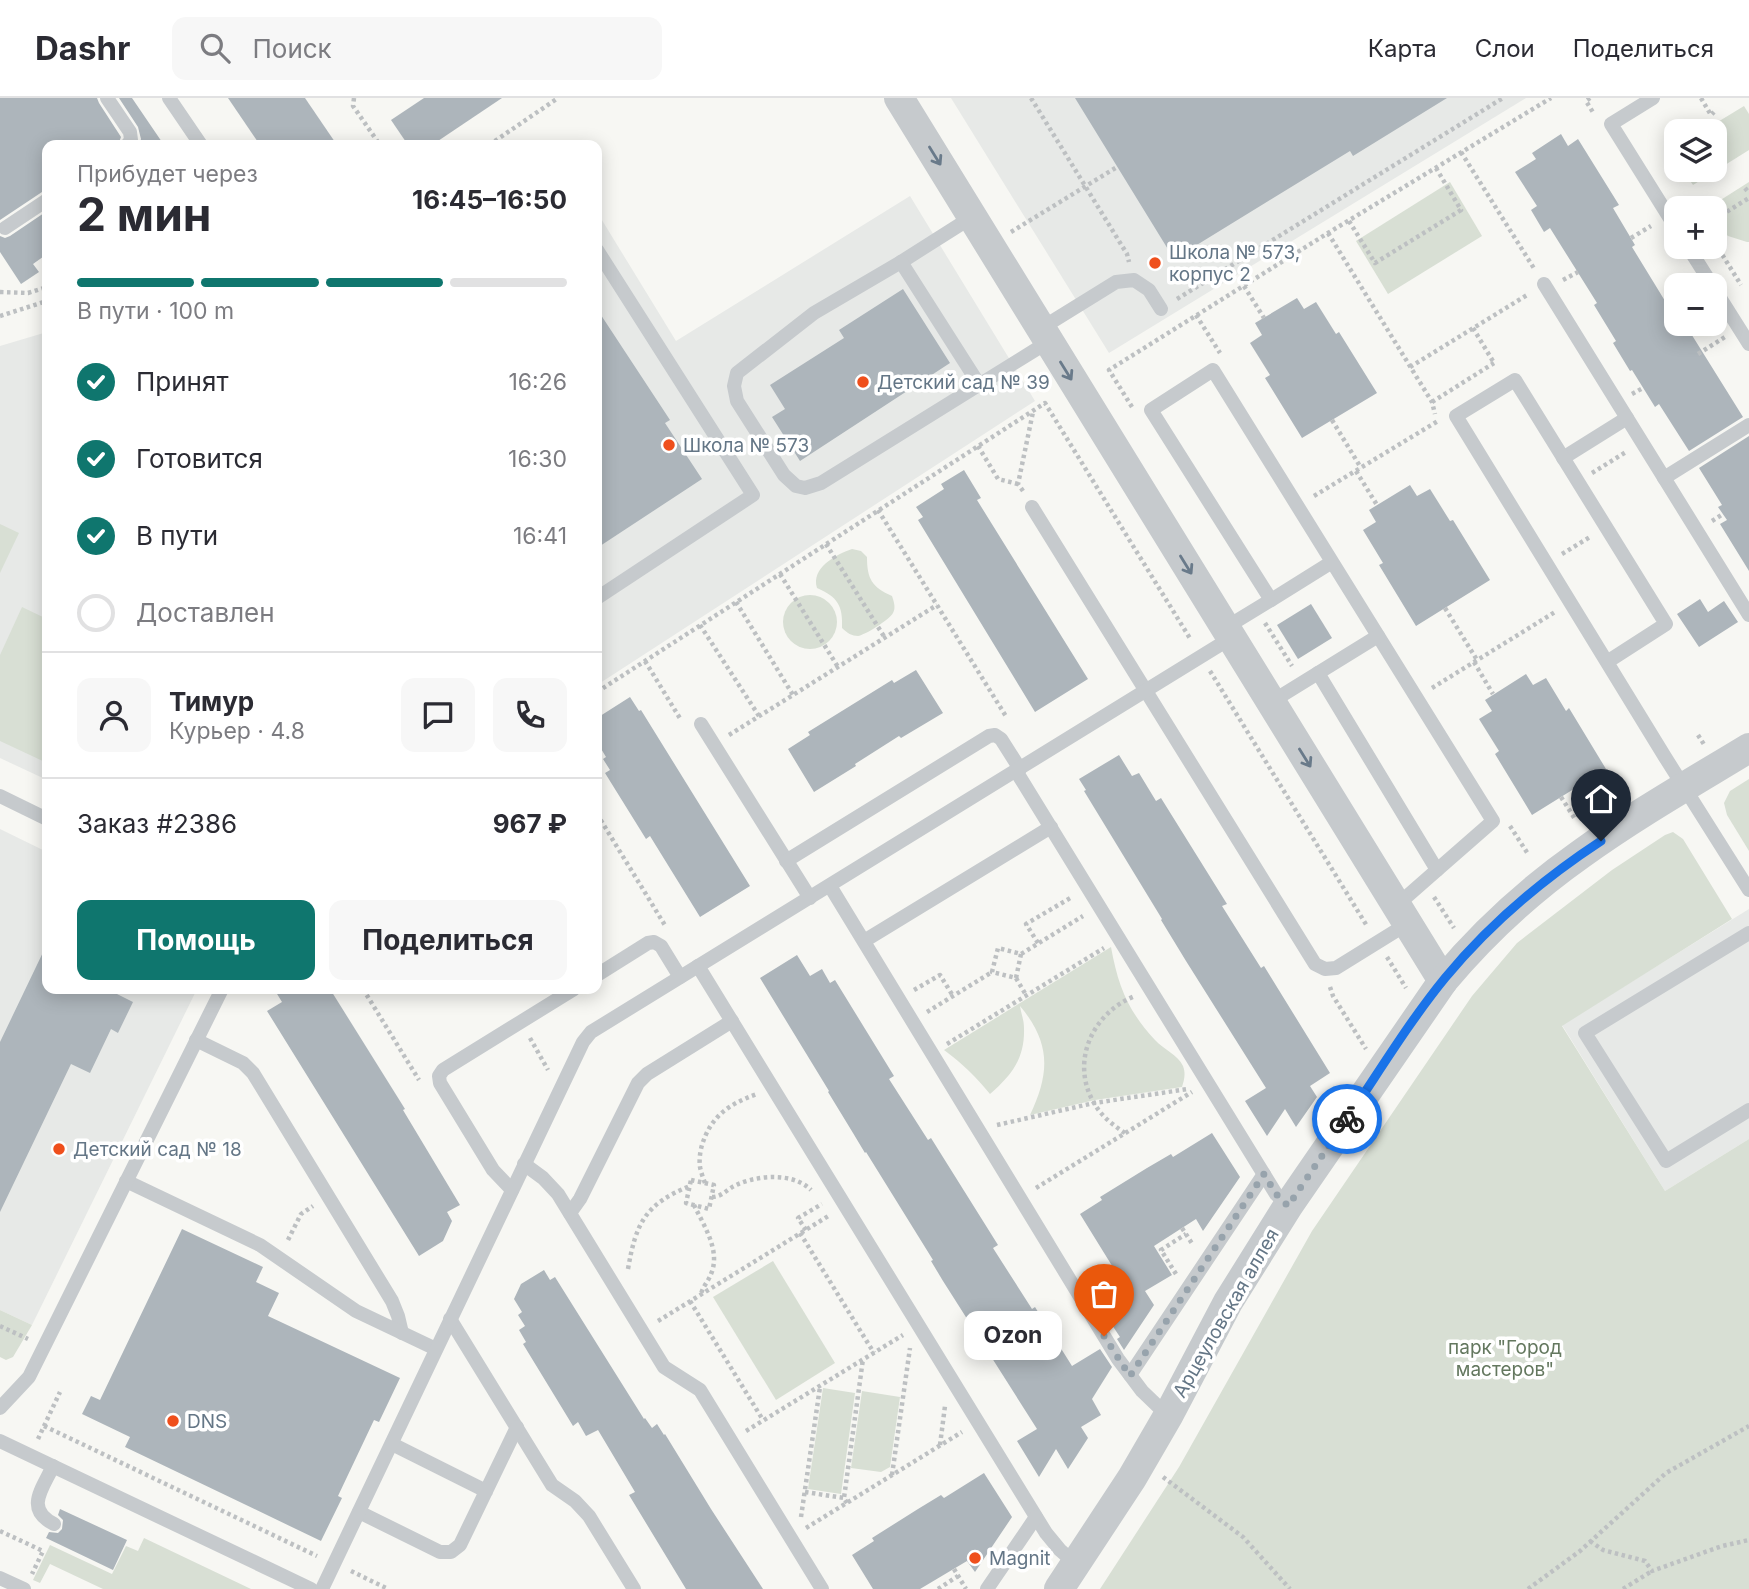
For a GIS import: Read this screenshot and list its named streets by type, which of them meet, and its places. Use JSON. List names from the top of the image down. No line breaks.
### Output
{"streets":{"street":["Арцеуловская аллея"]},"parks":["парк \"Город мастеров\""],"places":["Школа № 573, корпус 2","Детский сад № 39","Школа № 573","Детский сад № 18","Ozon","DNS","Magnit"],"page":{"header":"Dashr","search":"Поиск","nav":["Карта","Слои","Поделиться"],"map_buttons":["+","−"],"heading":["2 мин","Прибудет через","16:45–16:50"],"panel":["Тимур","Курьер · 4.8","Заказ #2386","967 ₽"],"bar":"В пути · 100 m","list":[["Принят","16:26"],["Готовится","16:30"],["В пути","16:41"],"Доставлен"],"buttons":["Помощь","Поделиться"],"bubble":"Ozon"}}
